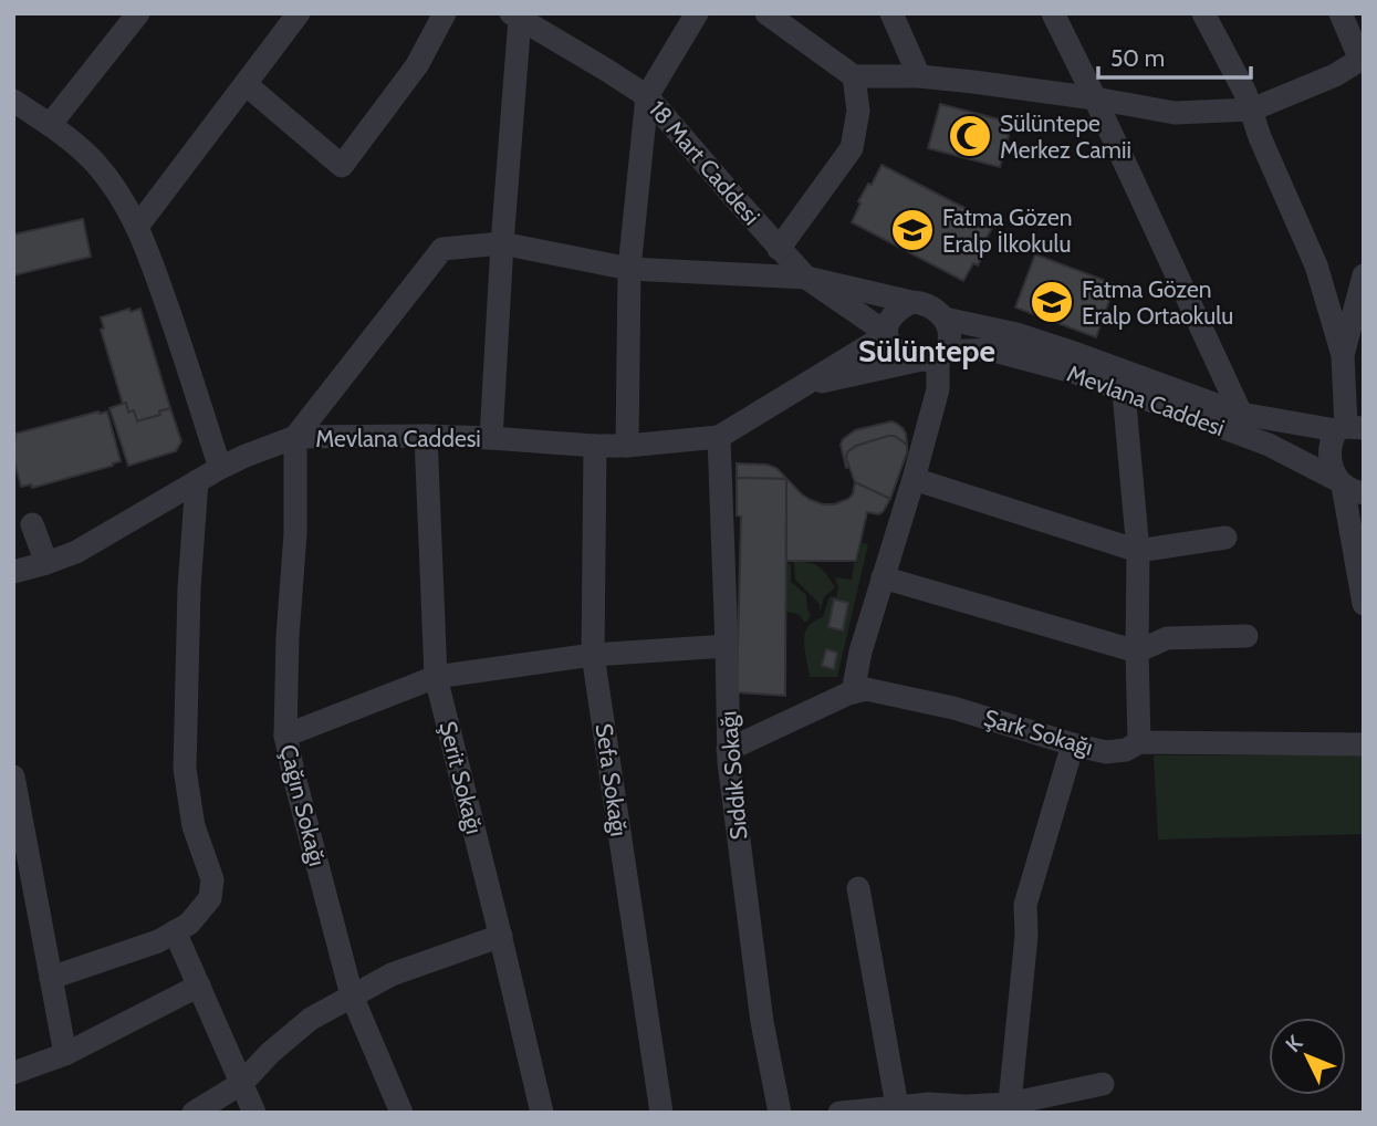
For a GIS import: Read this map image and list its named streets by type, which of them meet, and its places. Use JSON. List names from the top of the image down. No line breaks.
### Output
{"streets":{"street":["18 Mart Caddesi","Mevlana Caddesi","Şark Sokağı","Sıddık Sokağı","Şerit Sokağı","Sefa Sokağı","Çağın Sokağı"]},"crossings":[["18 Mart Caddesi","Mevlana Caddesi"],["Mevlana Caddesi","Sıddık Sokağı"],["Mevlana Caddesi","Şerit Sokağı"],["Mevlana Caddesi","Sefa Sokağı"],["Mevlana Caddesi","Çağın Sokağı"],["Şark Sokağı","Sıddık Sokağı"]],"districts":["Sülüntepe"],"places":{"mosque":["Sülüntepe Merkez Camii"],"school or university":["Fatma Gözen Eralp İlkokulu","Fatma Gözen Eralp Ortaokulu"]},"scale_bar":"50 m","north":"top left"}
